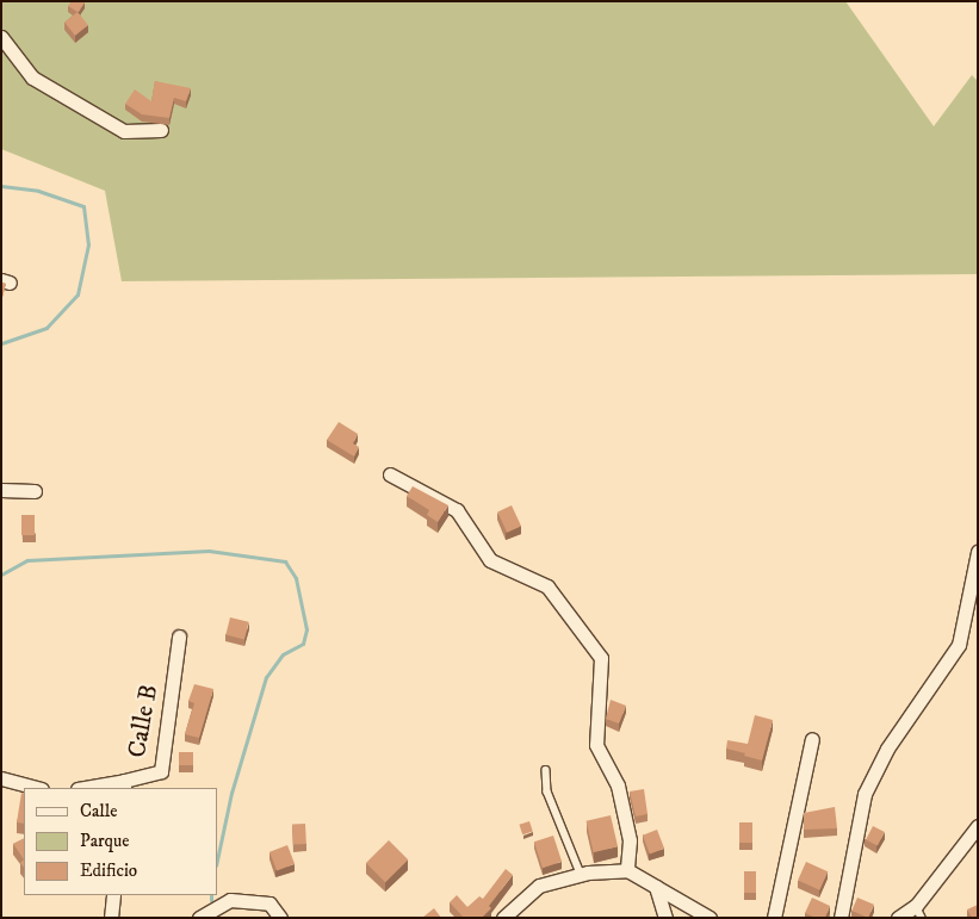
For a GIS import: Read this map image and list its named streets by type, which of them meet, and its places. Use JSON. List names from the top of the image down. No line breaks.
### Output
{"streets":{"street":["Calle B"]},"legend":["Calle","Parque","Edificio"]}
